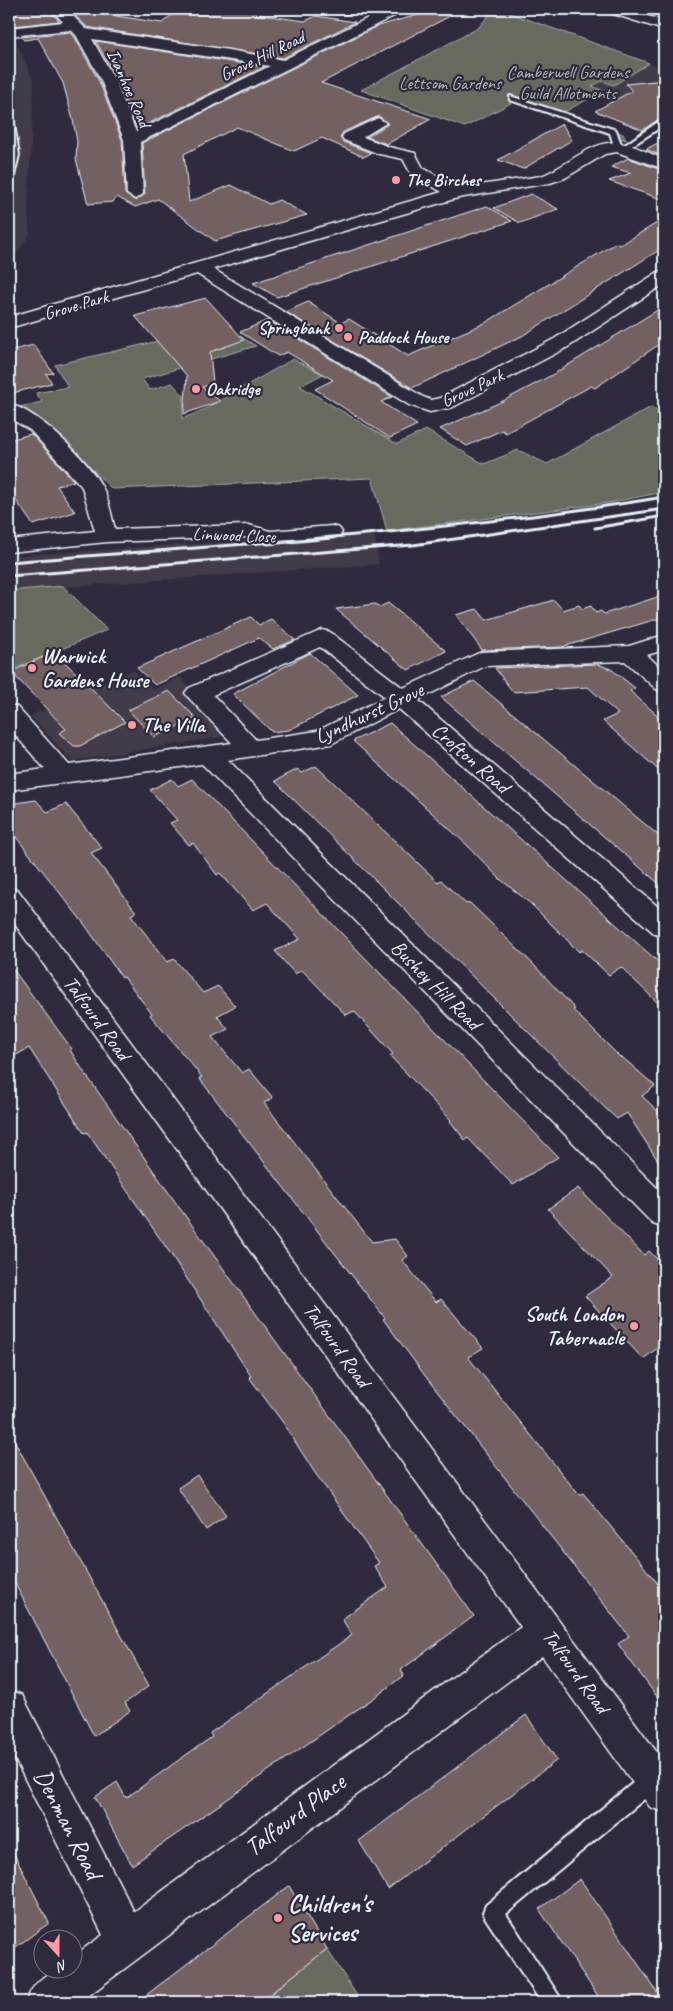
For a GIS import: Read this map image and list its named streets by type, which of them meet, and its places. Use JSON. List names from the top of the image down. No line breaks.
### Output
{"streets":{"street":["Grove Hill Road","Ivanhoe Road","Grove Park","Linwood Close","Lyndhurst Grove","Crofton Road","Bushey Hill Road","Talfourd Road","Talfourd Place","Denman Road"]},"crossings":[["Grove Hill Road","Ivanhoe Road"],["Lyndhurst Grove","Crofton Road"],["Lyndhurst Grove","Bushey Hill Road"],["Talfourd Road","Talfourd Place"],["Talfourd Place","Denman Road"]],"parks":["Camberwell Gardens Guild Allotments","Lettsom Gardens"],"places":["The Birches","Springbank","Paddock House","Oakridge","Warwick Gardens House","The Villa","South London Tabernacle","Children's Services"],"north":"bottom"}
